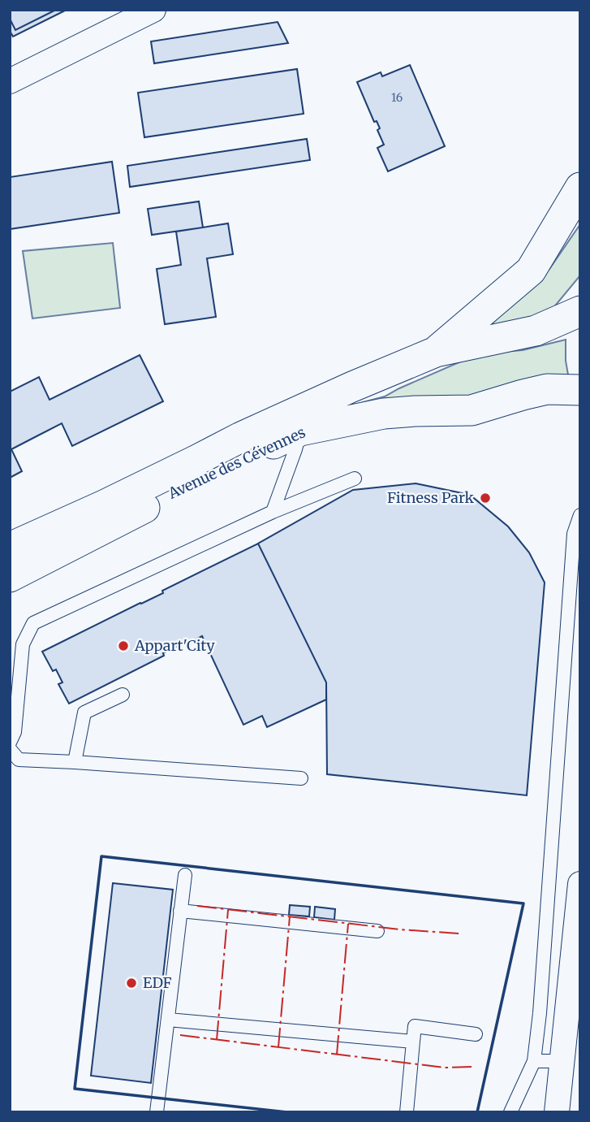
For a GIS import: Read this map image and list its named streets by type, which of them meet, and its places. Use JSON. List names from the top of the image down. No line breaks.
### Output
{"streets":{"street":["Avenue des Cévennes"]},"places":["Fitness Park","Appart'City","EDF"],"house_numbers":["16"]}
